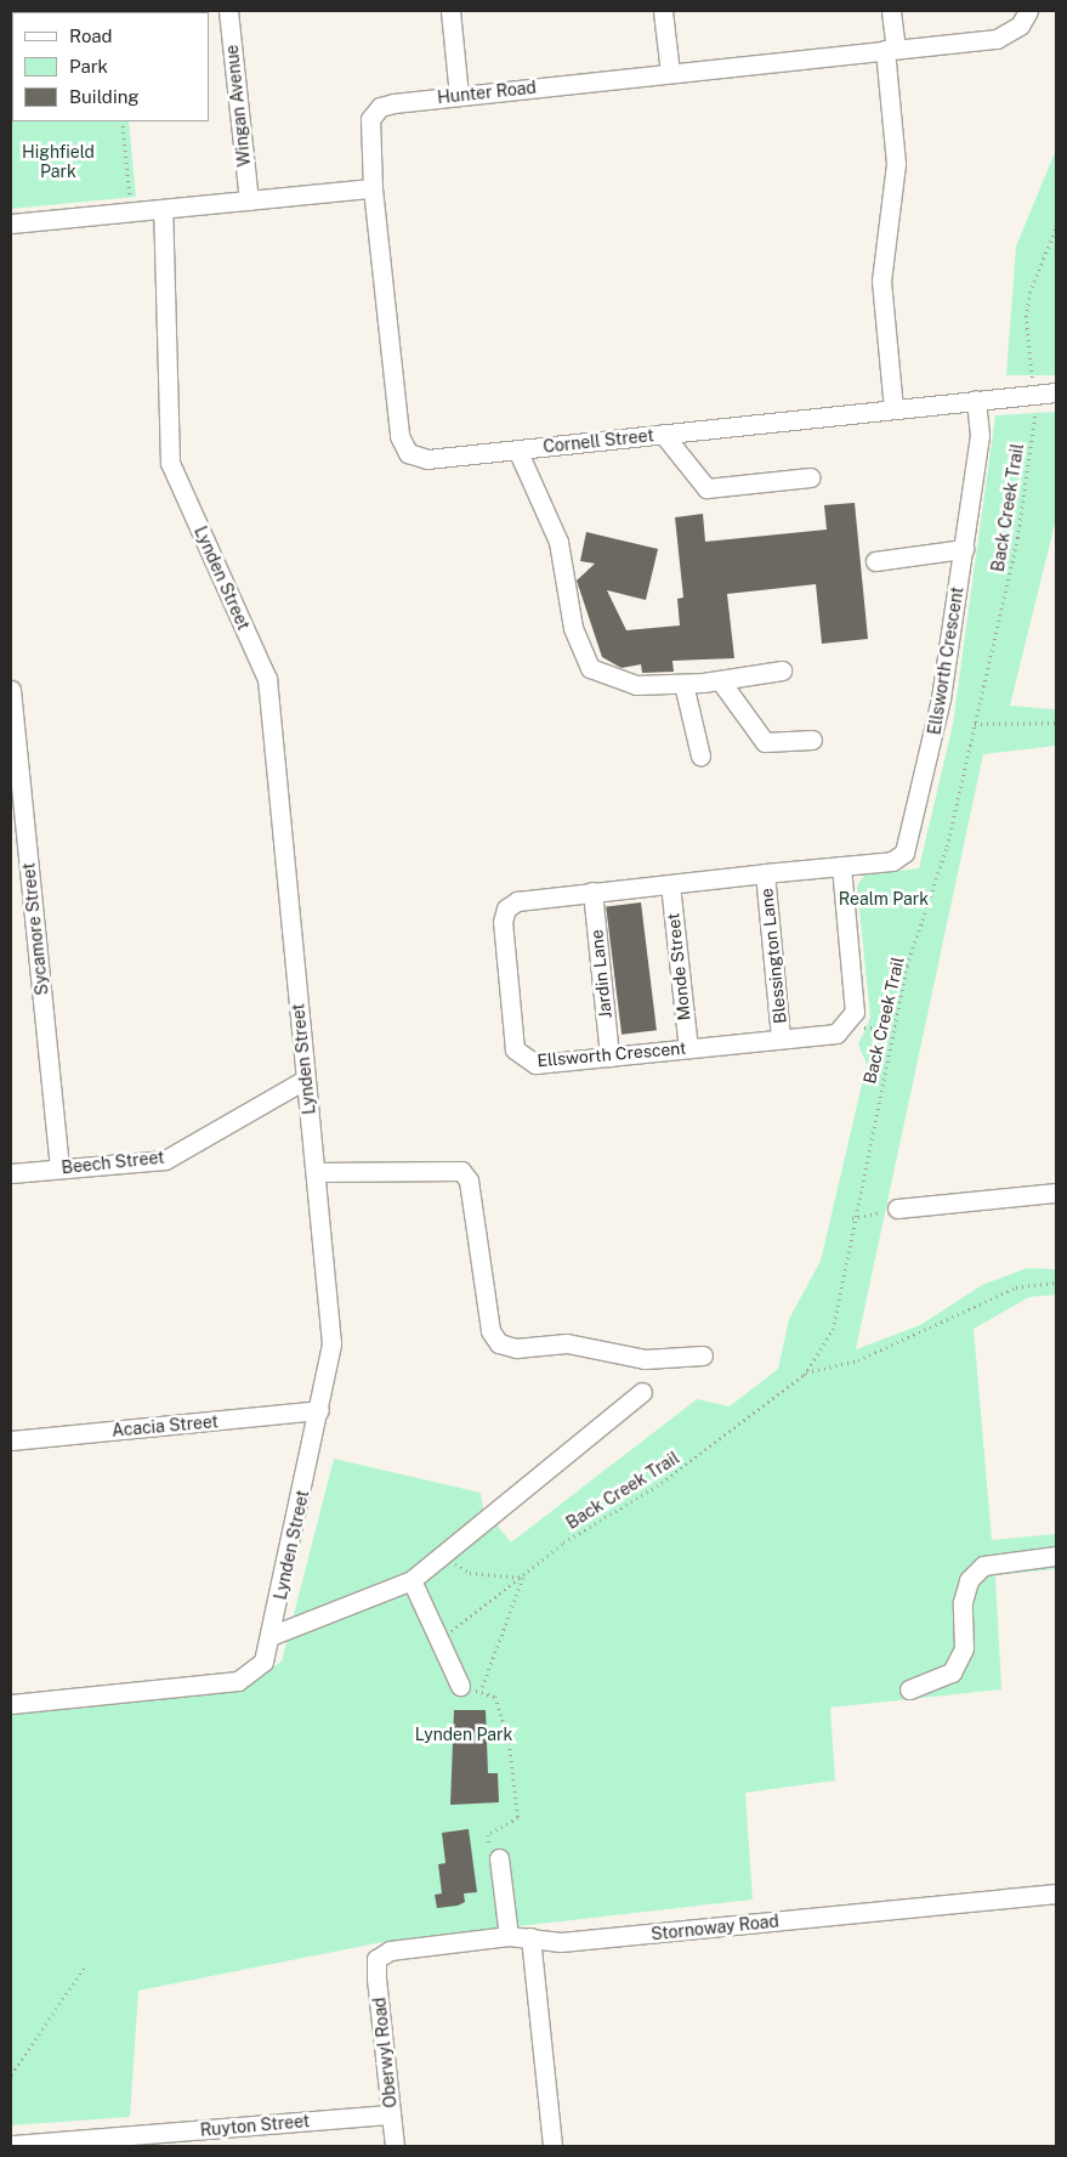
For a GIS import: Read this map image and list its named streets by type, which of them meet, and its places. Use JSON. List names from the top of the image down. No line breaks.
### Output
{"streets":{"street":["Hunter Road","Wingan Avenue","Cornell Street","Lynden Street","Ellsworth Crescent","Sycamore Street","Blessington Lane","Monde Street","Jardin Lane","Beech Street","Acacia Street","Stornoway Road","Oberwyl Road","Ruyton Street"],"path":["Back Creek Trail"]},"crossings":[["Hunter Road","Cornell Street"],["Cornell Street","Back Creek Trail"],["Cornell Street","Ellsworth Crescent"],["Lynden Street","Beech Street"],["Lynden Street","Acacia Street"],["Ellsworth Crescent","Blessington Lane"],["Ellsworth Crescent","Monde Street"],["Ellsworth Crescent","Jardin Lane"],["Sycamore Street","Beech Street"],["Stornoway Road","Oberwyl Road"],["Oberwyl Road","Ruyton Street"]],"parks":["Highfield Park","Realm Park","Lynden Park"],"legend":["Road","Park","Building"]}
